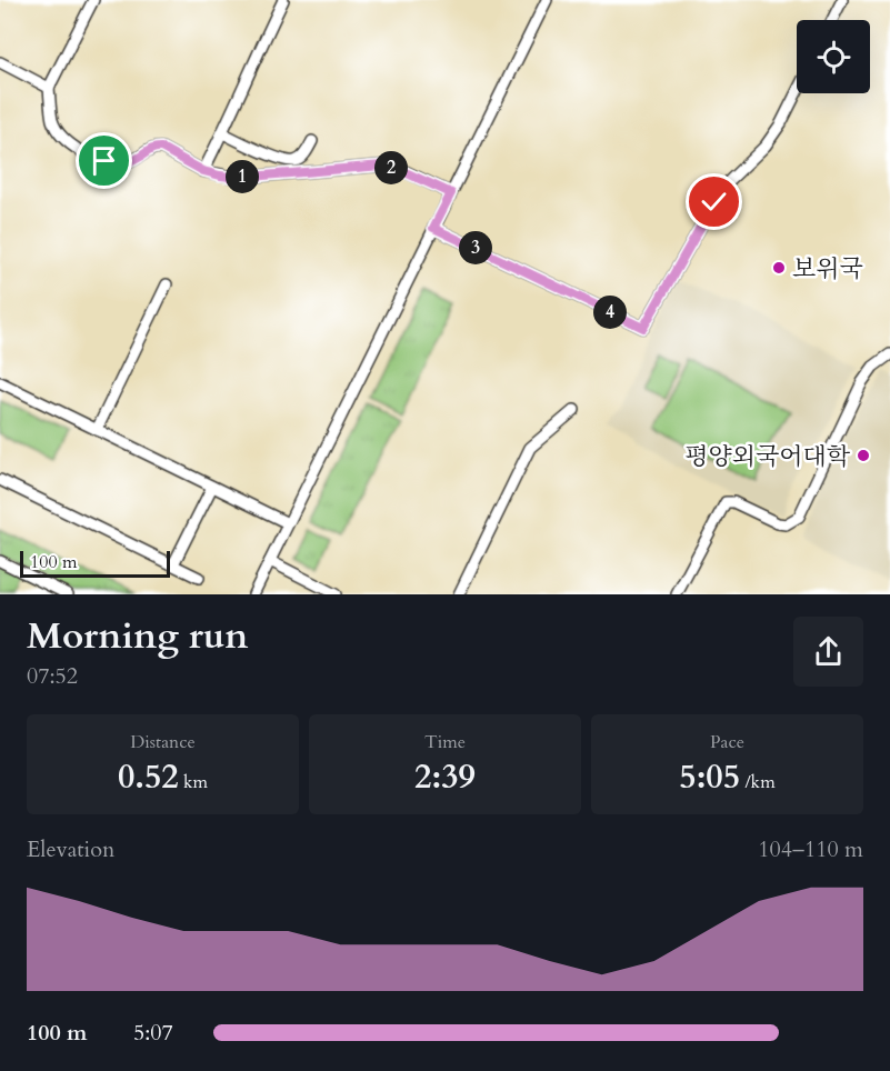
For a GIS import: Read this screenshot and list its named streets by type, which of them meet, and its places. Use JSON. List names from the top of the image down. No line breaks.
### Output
{"places":["보위국","평양외국어대학"],"scale_bar":"100 m","page":{"pins":["2","1","3","4"],"scale":"100 m","heading":["Morning run","07:52"],"stats":[["Distance","0.52 km"],["Time","2:39"],["Pace","5:05 /km"]],"chart":["Elevation","104–110 m"],"list":[{"name":"100 m","note":"5:07"}]}}
